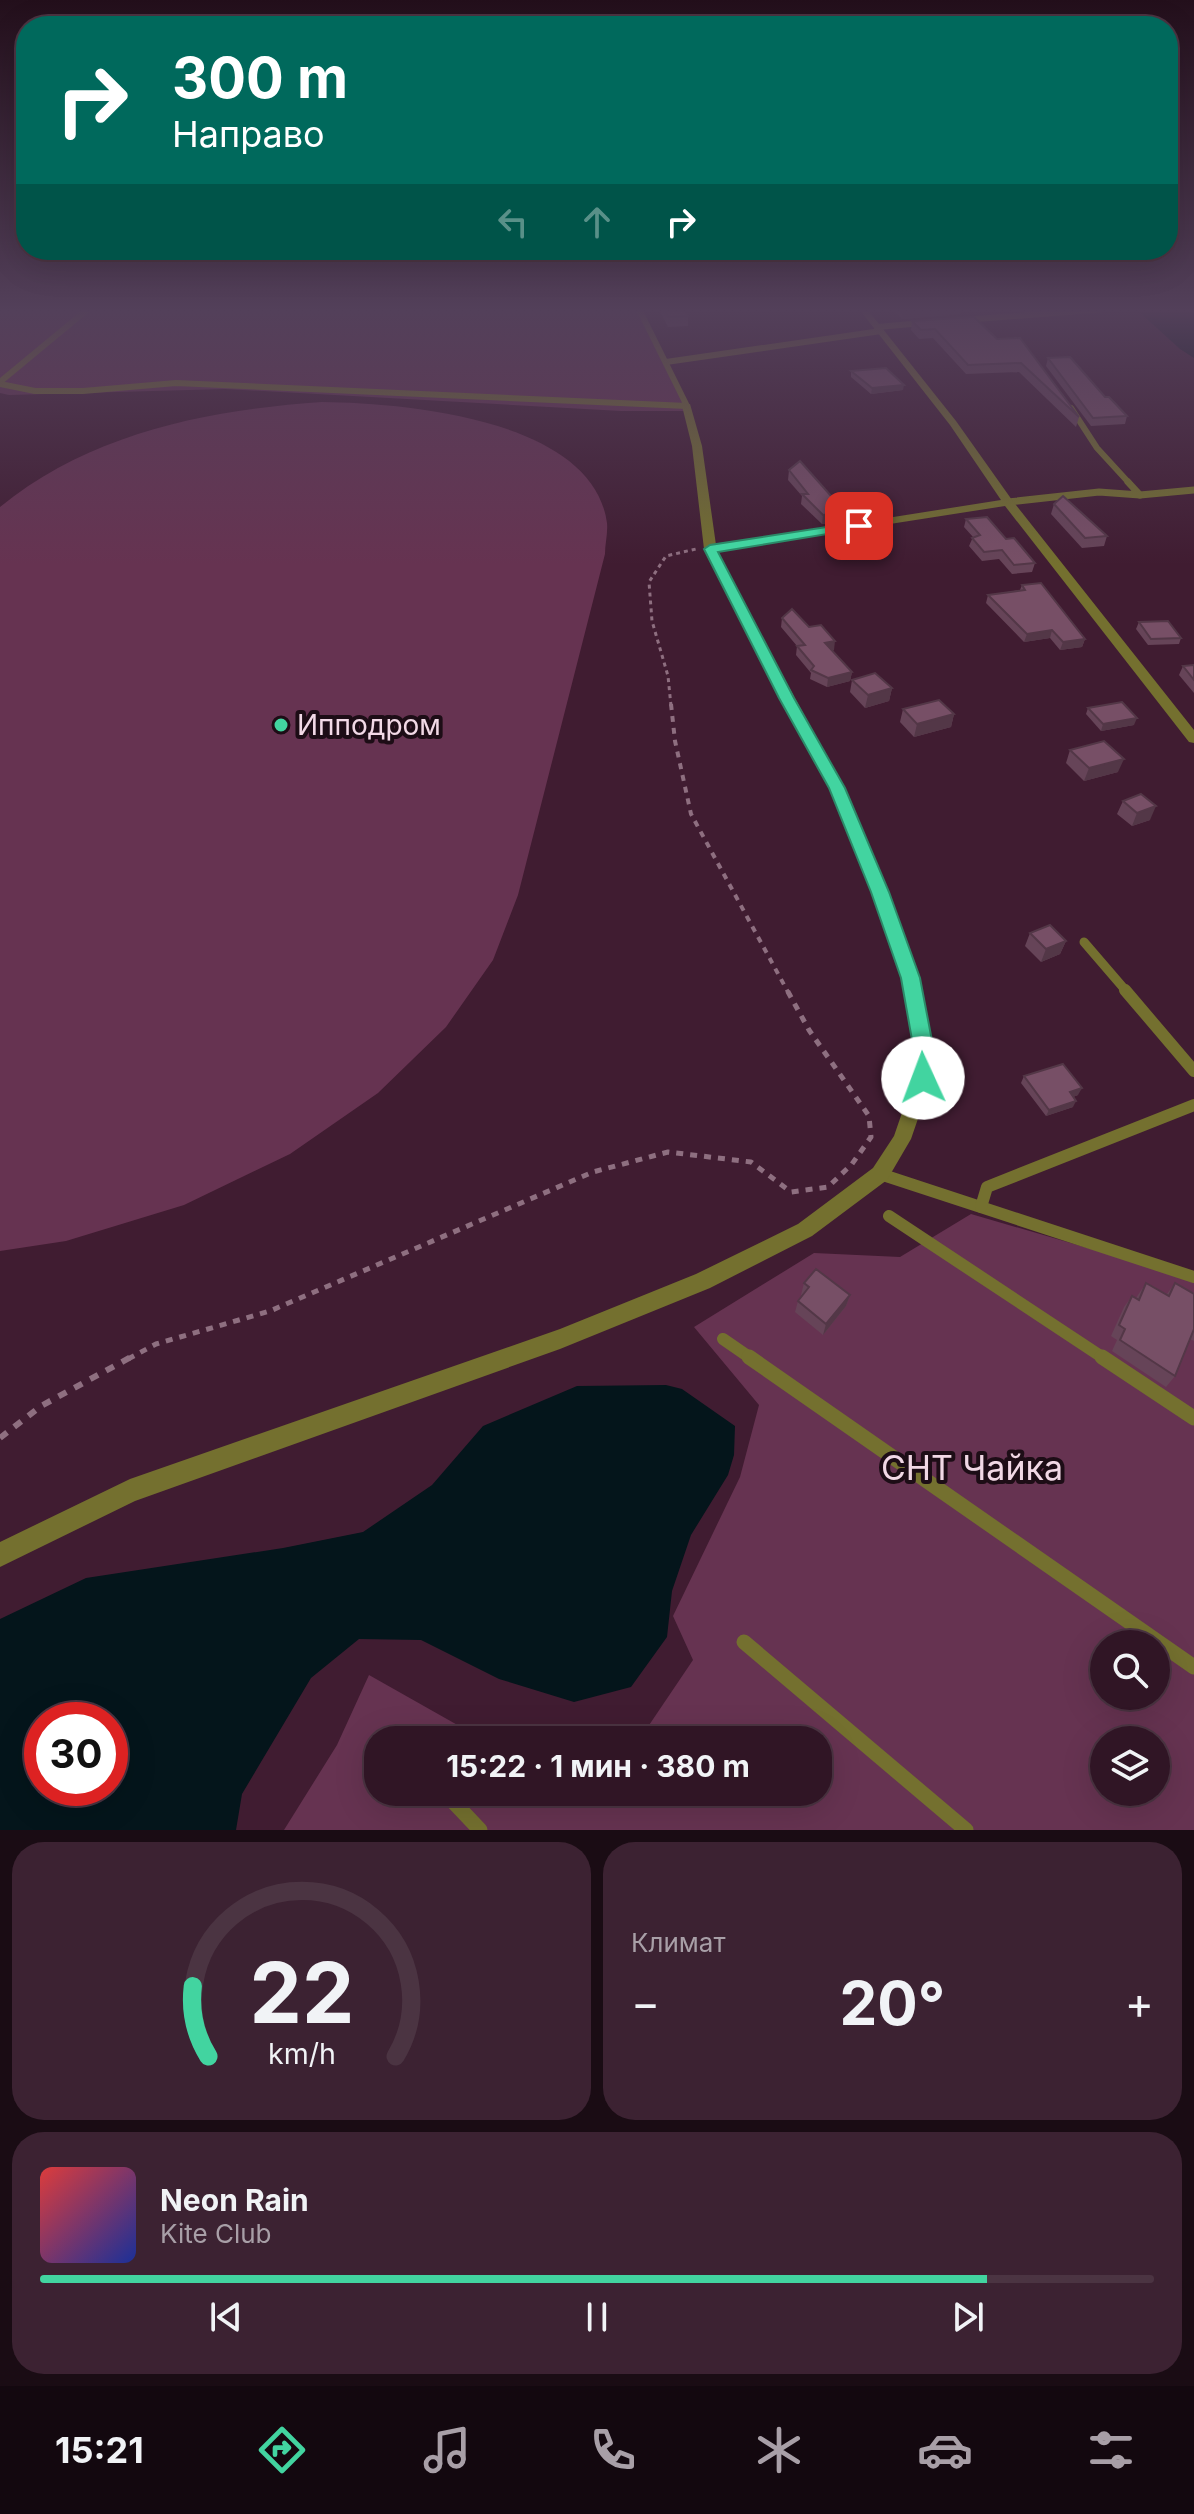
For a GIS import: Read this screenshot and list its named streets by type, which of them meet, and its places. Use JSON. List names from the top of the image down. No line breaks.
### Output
{"parks":["СНТ Чайка"],"places":["Ипподром"],"page":{"turn":["300 m","Направо"],"limit":"30","trip":"15:22 · 1 мин · 380 m","tile":"Климат","heat":["−","20°","+"],"song":["Neon Rain","Kite Club"],"tabs":"15:21","gauge":["22","km/h"]}}
